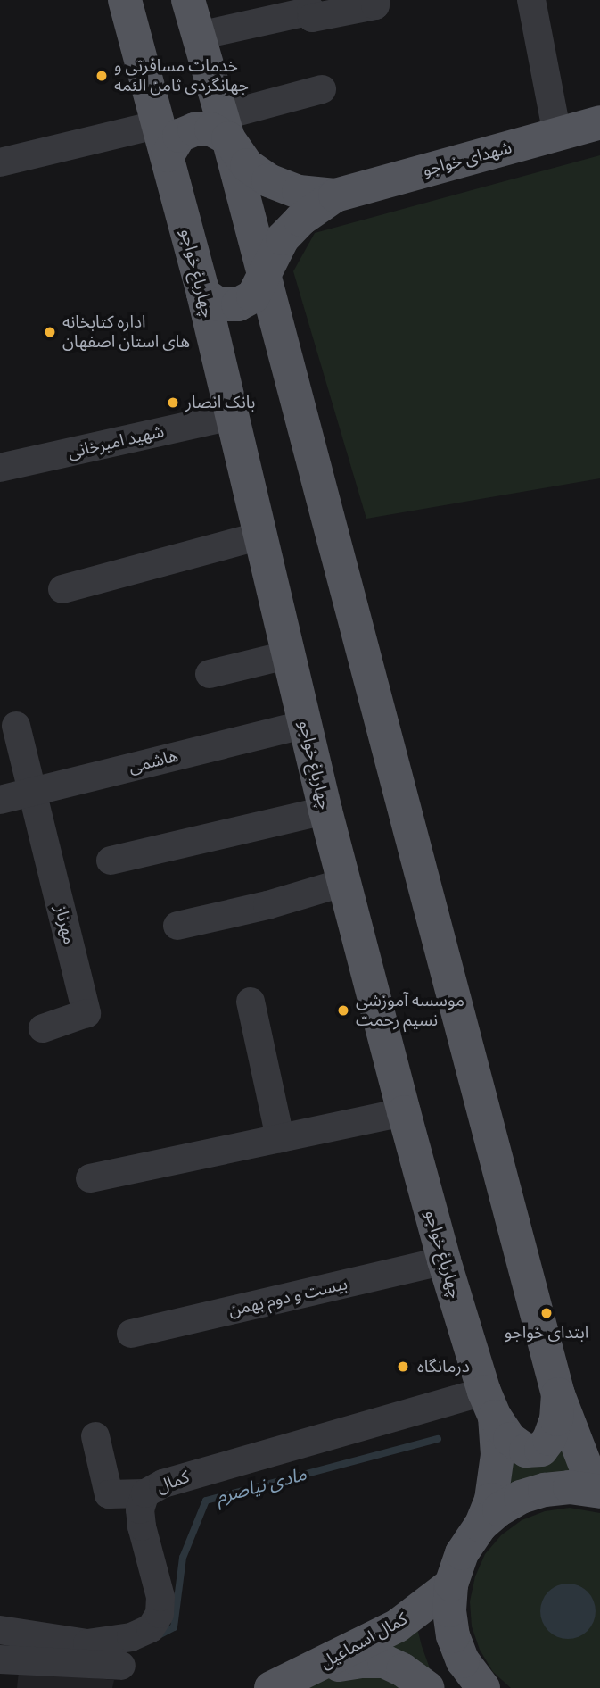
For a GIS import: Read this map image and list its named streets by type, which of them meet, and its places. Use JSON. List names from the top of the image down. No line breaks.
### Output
{"streets":{"main road":["شهدای خواجو","چهارباغ خواجو","کمال اسماعیل"],"street":["شهید امیرخانی","هاشمی","مهرناز","بیست و دوم بهمن","کمال"]},"crossings":[["چهارباغ خواجو","شهید امیرخانی"],["چهارباغ خواجو","هاشمی"],["چهارباغ خواجو","بیست و دوم بهمن"],["چهارباغ خواجو","کمال"],["هاشمی","مهرناز"]],"water":["مادی نیاصرم"],"places":["خدمات مسافرتی و جهانگردی ثامن الئمه","اداره کتابخانه های استان اصفهان","بانک انصار","موسسه آموزشی نسیم رحمت","ابتدای خواجو","درمانگاه"]}
